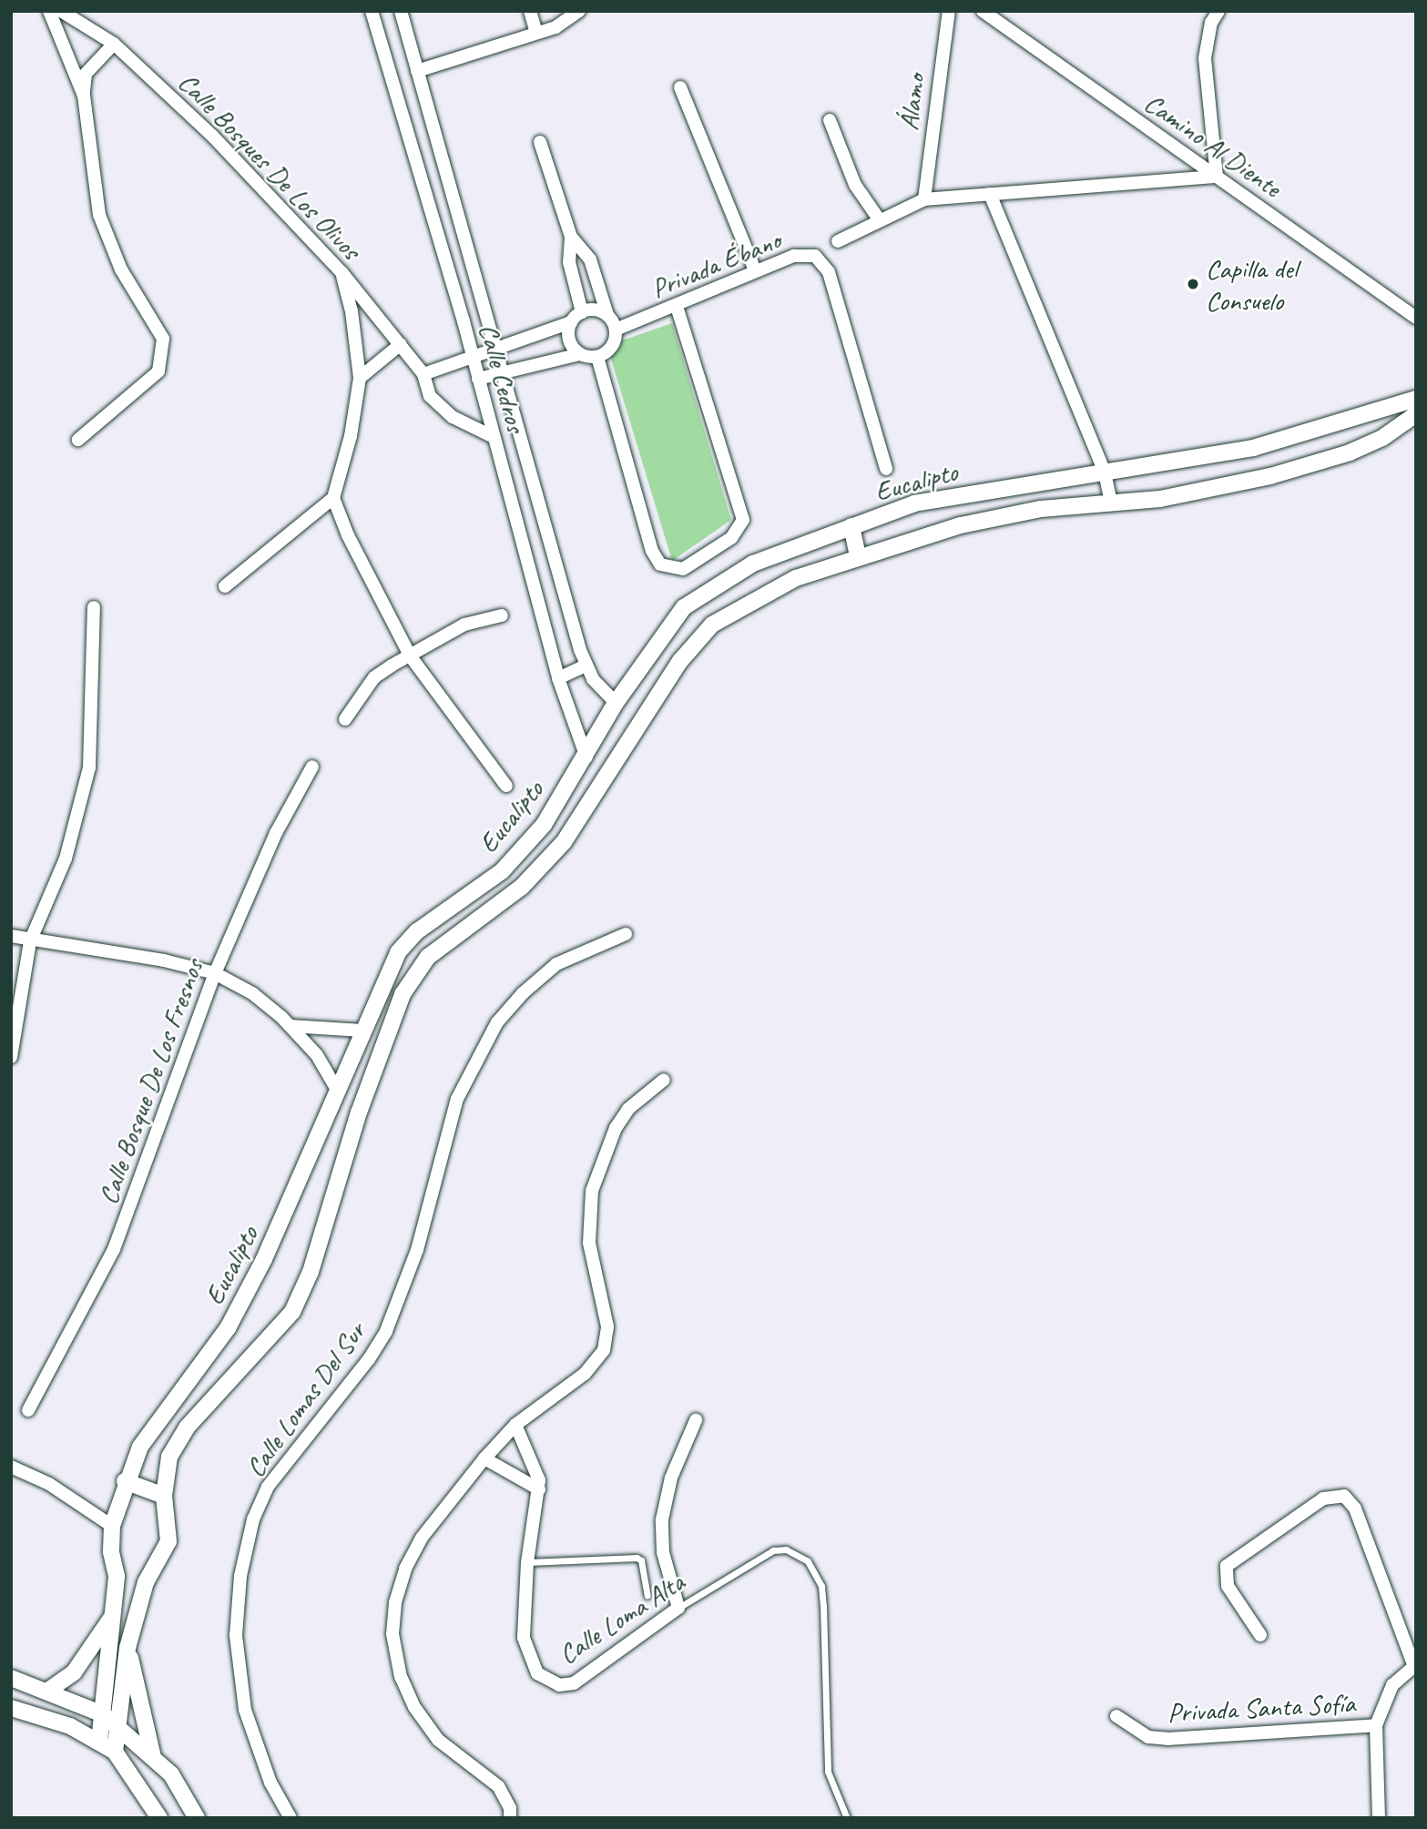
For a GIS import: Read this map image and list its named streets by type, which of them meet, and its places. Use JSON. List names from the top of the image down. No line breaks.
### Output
{"streets":{"street":["Álamo","Camino Al Diente","Calle Bosques De Los Olivos","Privada Ébano","Calle Cedros","Eucalipto","Calle Bosque De Los Fresnos","Calle Lomas Del Sur","Calle Loma Alta","Privada Santa Sofía"]},"crossings":[["Calle Bosques De Los Olivos","Calle Cedros"],["Calle Cedros","Eucalipto"]],"places":["Capilla del Consuelo"]}
